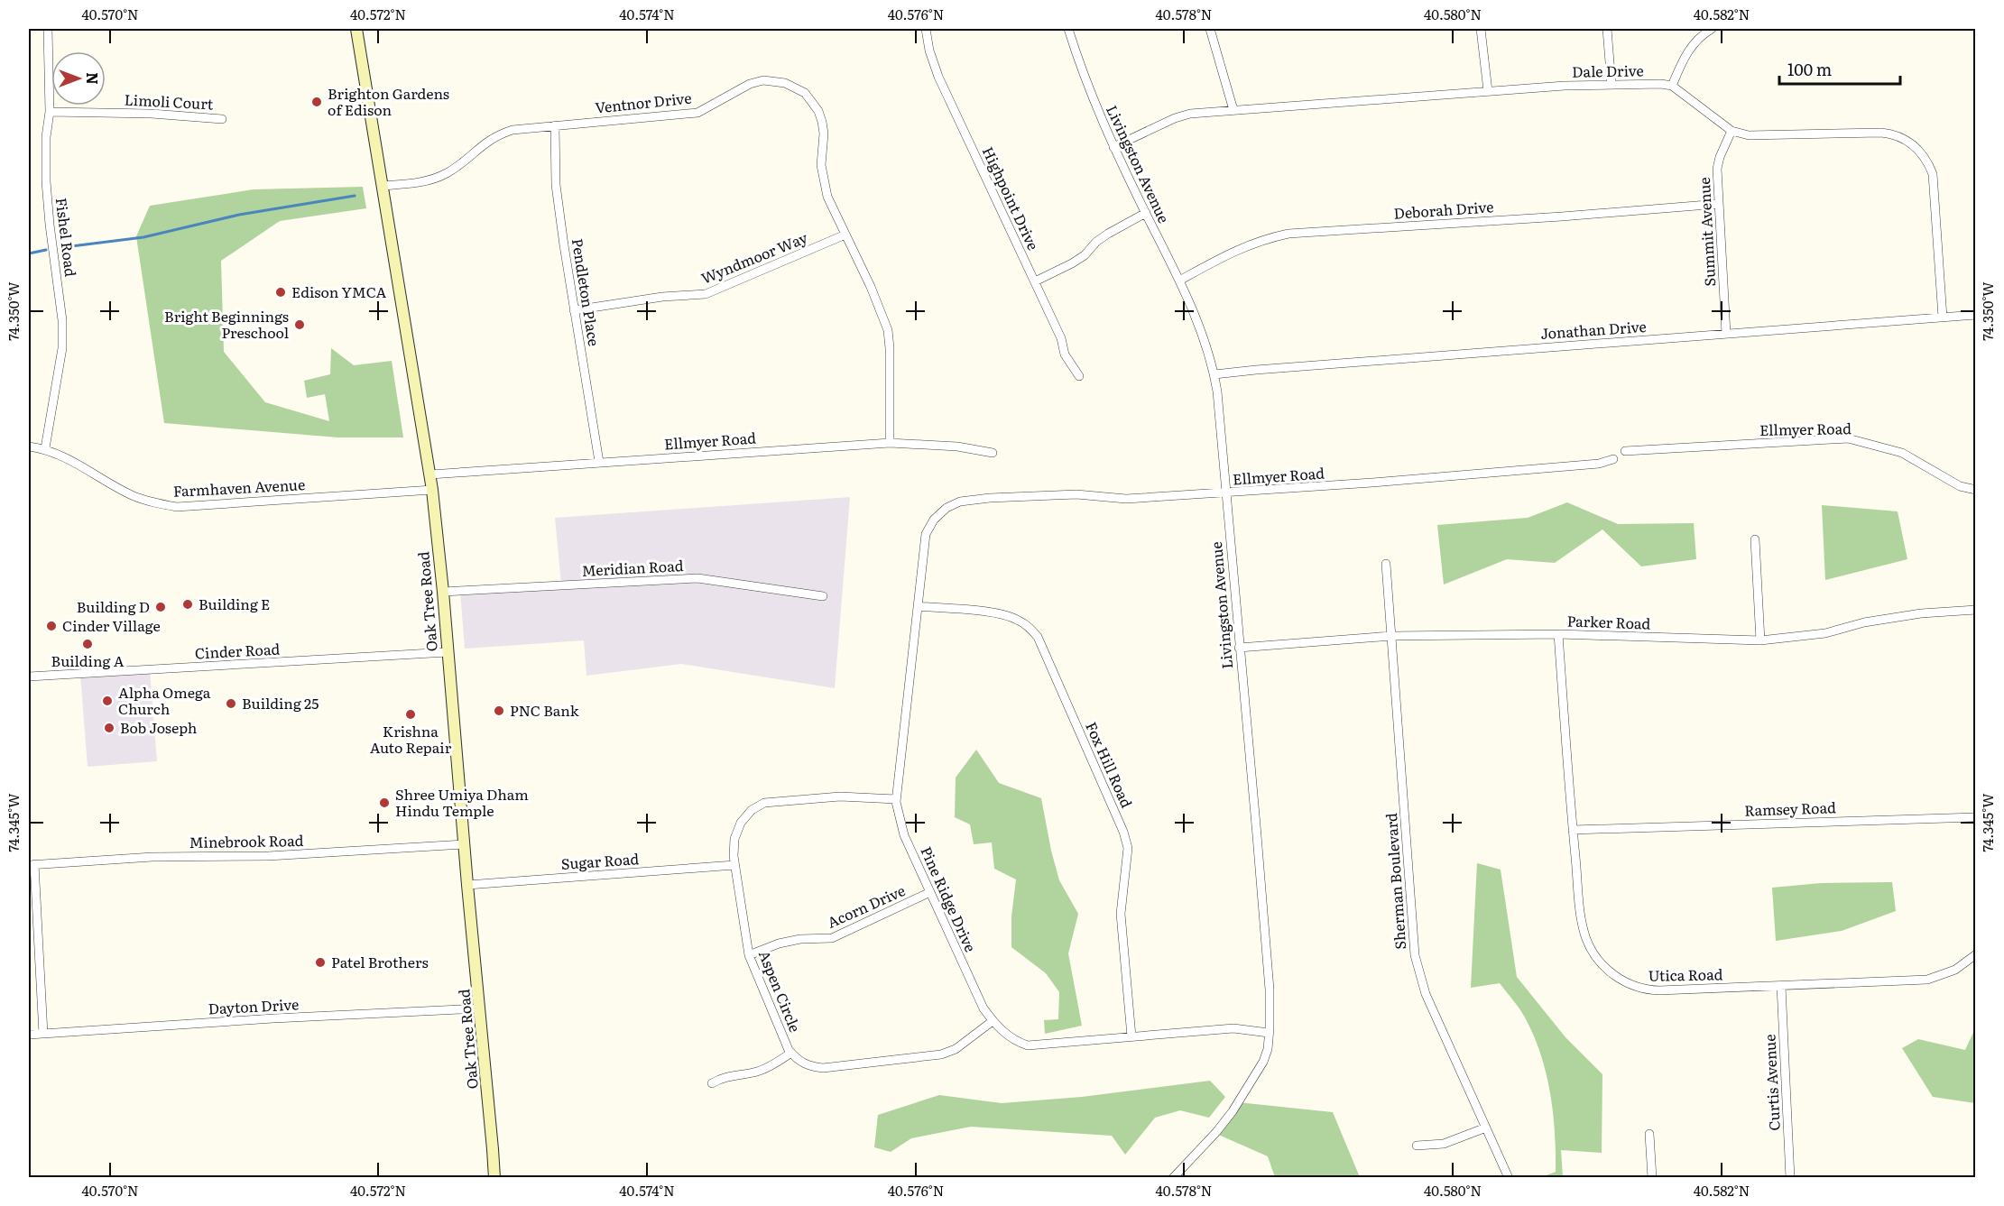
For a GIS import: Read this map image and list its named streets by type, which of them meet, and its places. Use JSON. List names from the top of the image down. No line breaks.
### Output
{"streets":{"main road":["Oak Tree Road"],"street":["Dale Drive","Limoli Court","Ventnor Drive","Livingston Avenue","Highpoint Drive","Deborah Drive","Summit Avenue","Fishel Road","Wyndmoor Way","Pendleton Place","Jonathan Drive","Ellmyer Road","Farmhaven Avenue","Meridian Road","Parker Road","Cinder Road","Fox Hill Road","Ramsey Road","Minebrook Road","Sugar Road","Sherman Boulevard","Pine Ridge Drive","Acorn Drive","Utica Road","Aspen Circle","Dayton Drive","Curtis Avenue"]},"crossings":[["Dale Drive","Livingston Avenue"],["Limoli Court","Fishel Road"],["Ventnor Drive","Wyndmoor Way"],["Ventnor Drive","Pendleton Place"],["Ventnor Drive","Ellmyer Road"],["Ventnor Drive","Oak Tree Road"],["Livingston Avenue","Deborah Drive"],["Livingston Avenue","Jonathan Drive"],["Livingston Avenue","Ellmyer Road"],["Livingston Avenue","Parker Road"],["Livingston Avenue","Pine Ridge Drive"],["Deborah Drive","Summit Avenue"],["Summit Avenue","Jonathan Drive"],["Fishel Road","Farmhaven Avenue"],["Wyndmoor Way","Pendleton Place"],["Pendleton Place","Ellmyer Road"],["Ellmyer Road","Oak Tree Road"],["Ellmyer Road","Pine Ridge Drive"],["Farmhaven Avenue","Oak Tree Road"],["Meridian Road","Oak Tree Road"],["Oak Tree Road","Cinder Road"],["Oak Tree Road","Minebrook Road"],["Oak Tree Road","Sugar Road"],["Oak Tree Road","Dayton Drive"],["Parker Road","Sherman Boulevard"],["Parker Road","Utica Road"],["Fox Hill Road","Pine Ridge Drive"],["Ramsey Road","Utica Road"],["Sugar Road","Aspen Circle"],["Pine Ridge Drive","Acorn Drive"],["Pine Ridge Drive","Aspen Circle"],["Acorn Drive","Aspen Circle"],["Utica Road","Curtis Avenue"]],"places":["Brighton Gardens of Edison","Edison YMCA","Bright Beginnings Preschool","Building E","Building D","Cinder Village","Building A","Alpha Omega Church","Building 25","PNC Bank","Krishna Auto Repair","Bob Joseph","Shree Umiya Dham Hindu Temple","Patel Brothers"],"scale_bar":"100 m","north":"right","coordinates":["40.570°N","40.572°N","40.574°N","40.576°N","40.578°N","40.580°N","40.582°N","74.350°W","74.345°W"]}
